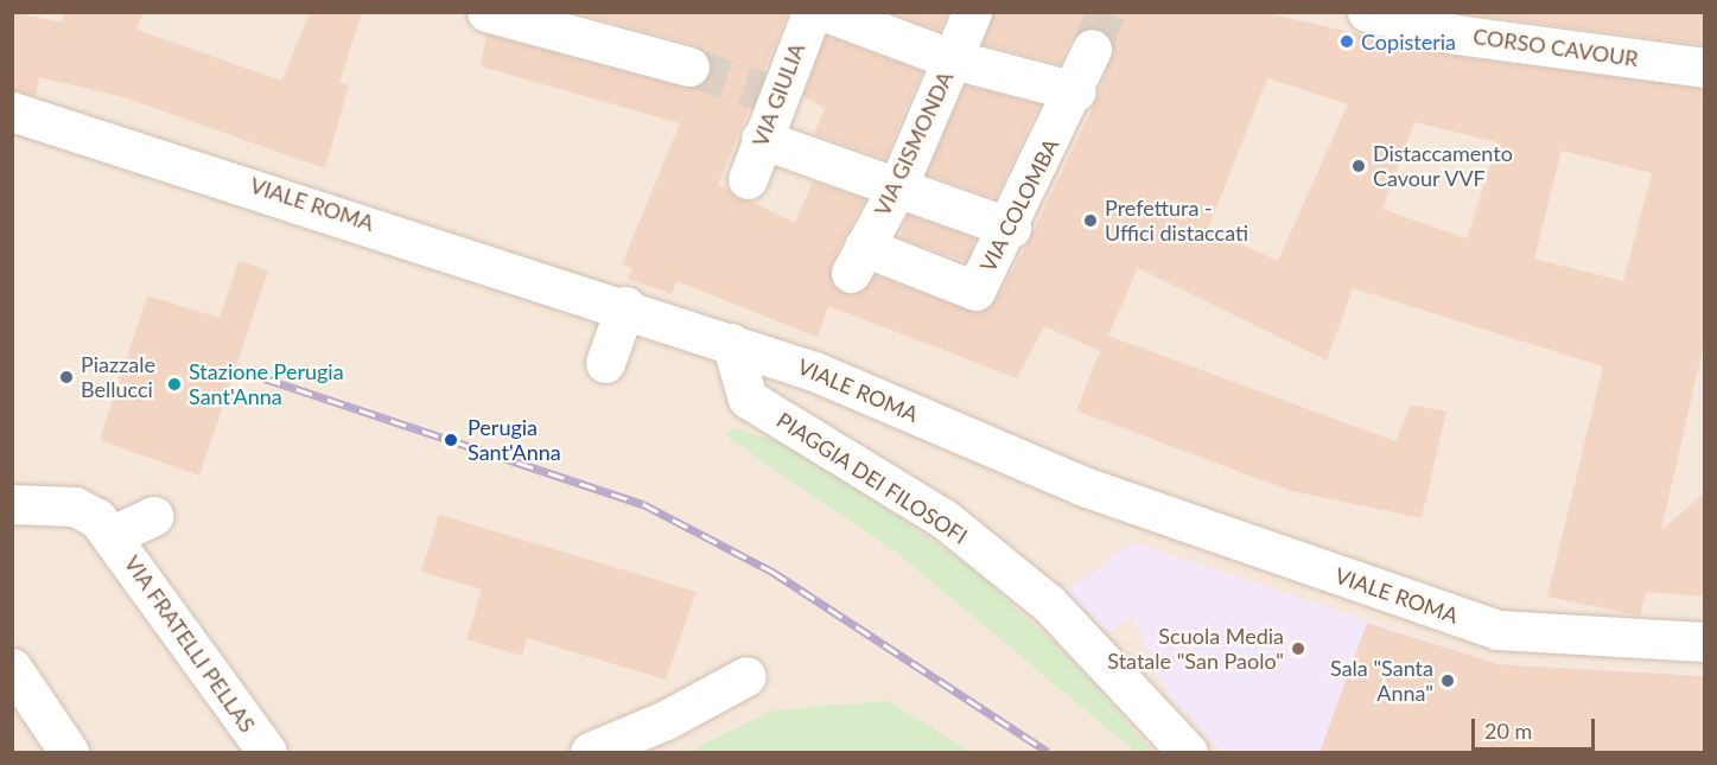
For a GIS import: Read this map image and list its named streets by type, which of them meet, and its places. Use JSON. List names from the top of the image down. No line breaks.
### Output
{"streets":{"street":["CORSO CAVOUR","VIA GIULIA","VIA GISMONDA","VIALE ROMA","VIA COLOMBA","PIAGGIA DEI FILOSOFI","VIA FRATELLI PELLAS"]},"crossings":[["VIA GISMONDA","VIA COLOMBA"],["VIALE ROMA","PIAGGIA DEI FILOSOFI"]],"places":["Copisteria","Distaccamento Cavour VVF","Prefettura - Uffici distaccati","Piazzale Bellucci","Stazione Perugia Sant'Anna","Perugia Sant'Anna","Scuola Media Statale \"San Paolo\"","Sala \"Santa Anna\""],"scale_bar":"20 m"}
